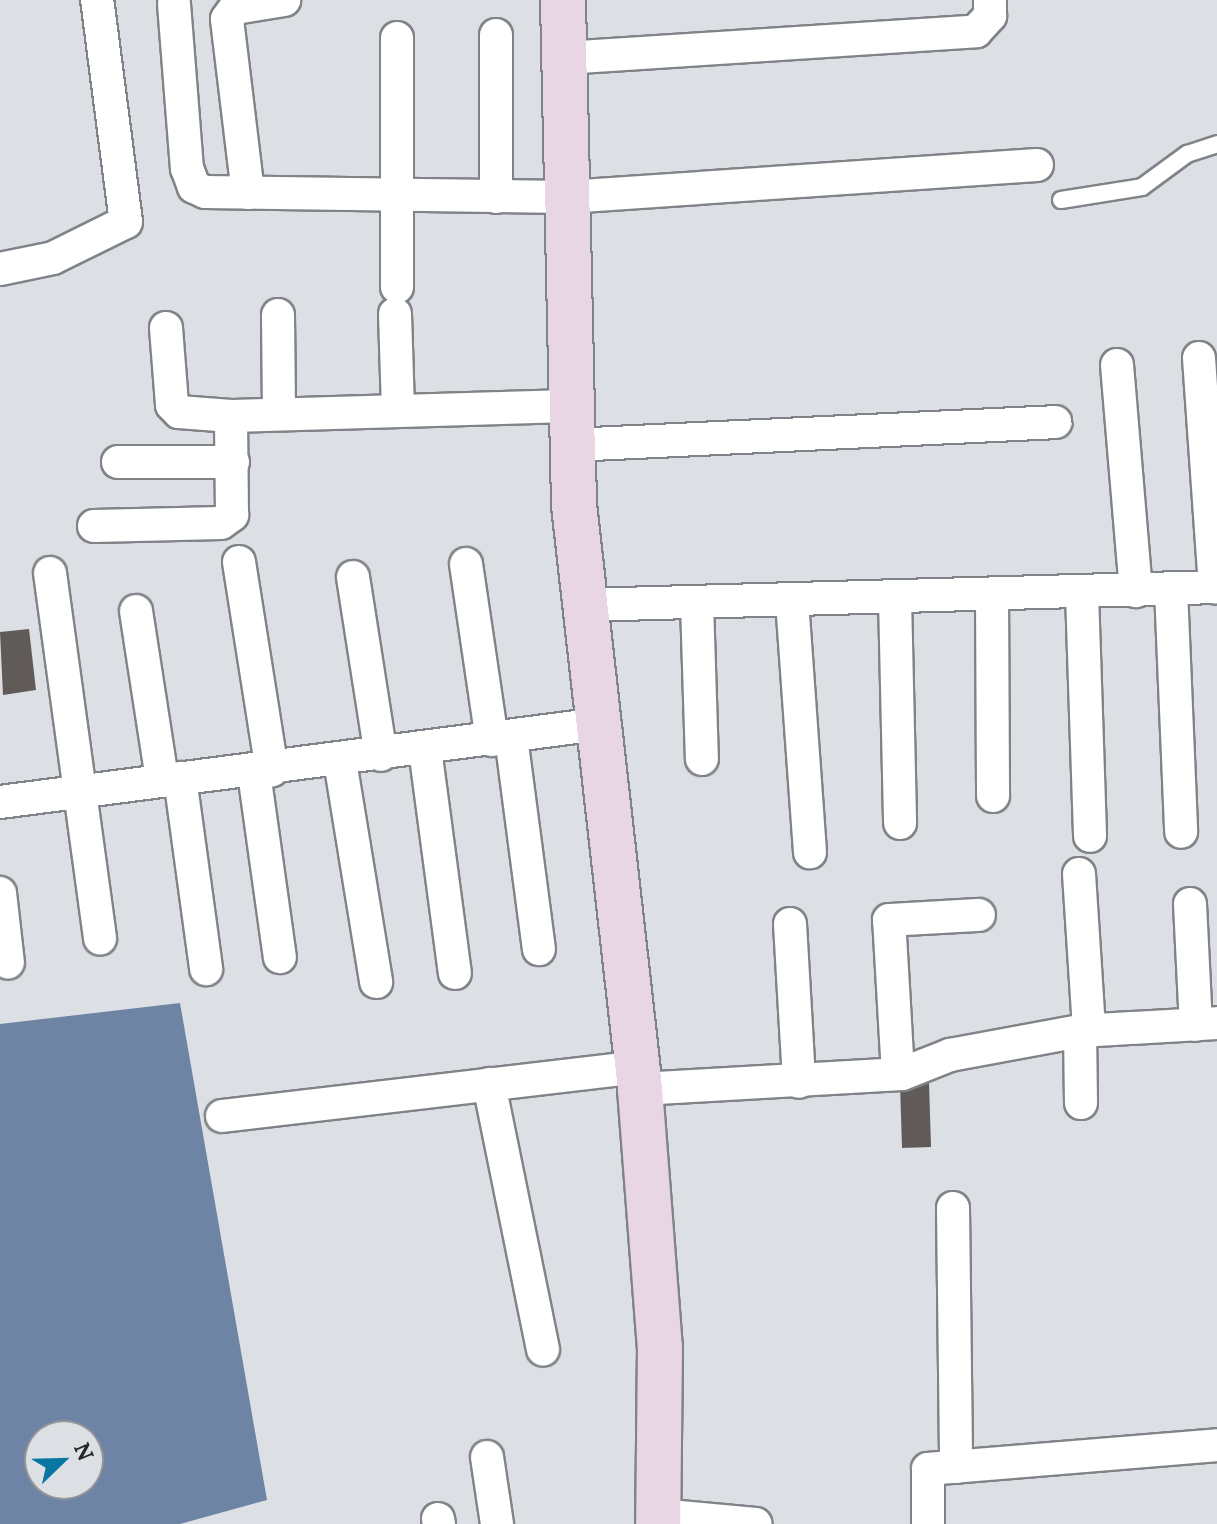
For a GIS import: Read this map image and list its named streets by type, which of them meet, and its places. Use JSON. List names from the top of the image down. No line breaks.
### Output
{"north":"top right"}
